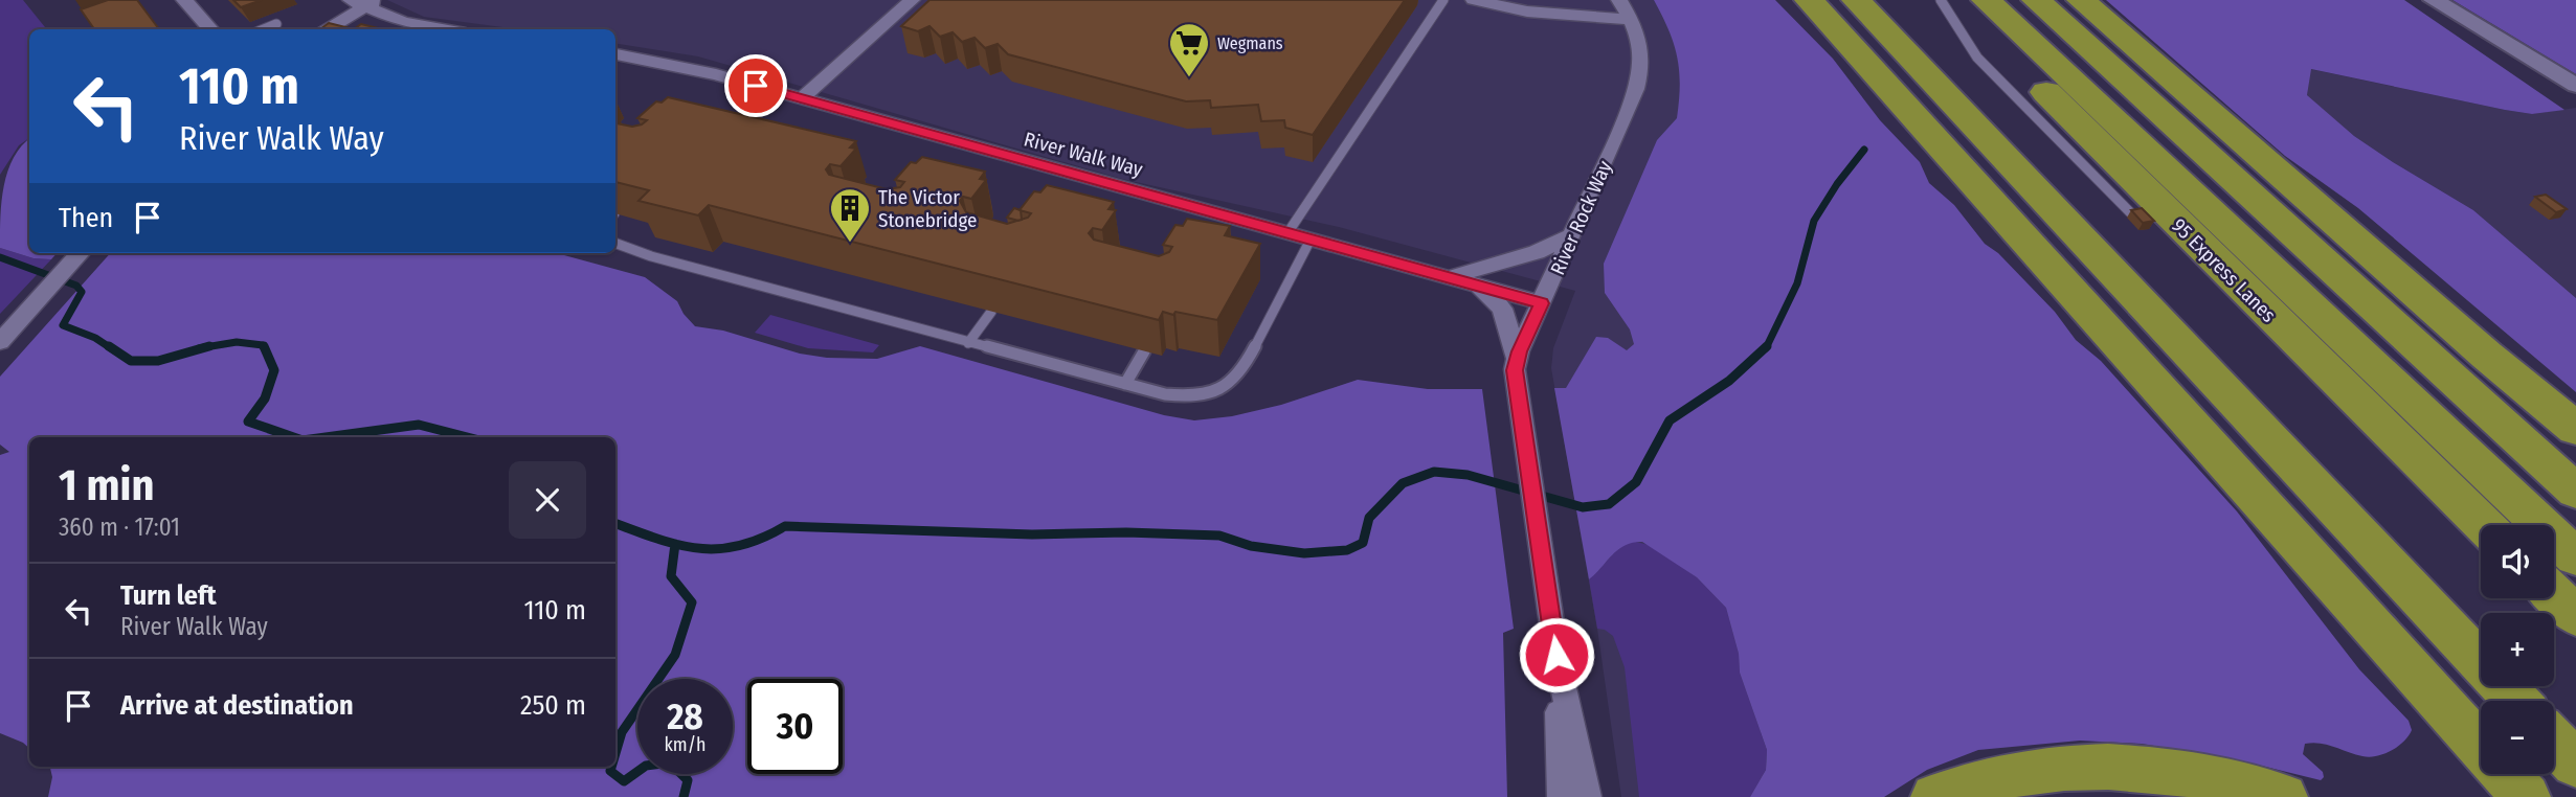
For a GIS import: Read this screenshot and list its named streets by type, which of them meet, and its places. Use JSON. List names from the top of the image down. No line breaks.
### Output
{"streets":{"highway":["95 Express Lanes"],"street":["River Walk Way","River Rock Way"]},"crossings":[["River Walk Way","River Rock Way"]],"places":{"supermarket":["Wegmans"],"building":["The Victor Stonebridge"]},"page":{"turn":["110 m","River Walk Way"],"then":"Then","heading":["1 min","360 m · 17:01"],"map_buttons":["+","−"],"list":[{"name":"Turn left","note":"River Walk Way","value":"110 m"},{"name":"Arrive at destination","value":"250 m"}],"speed":"28 km/h","limit":"30"}}
